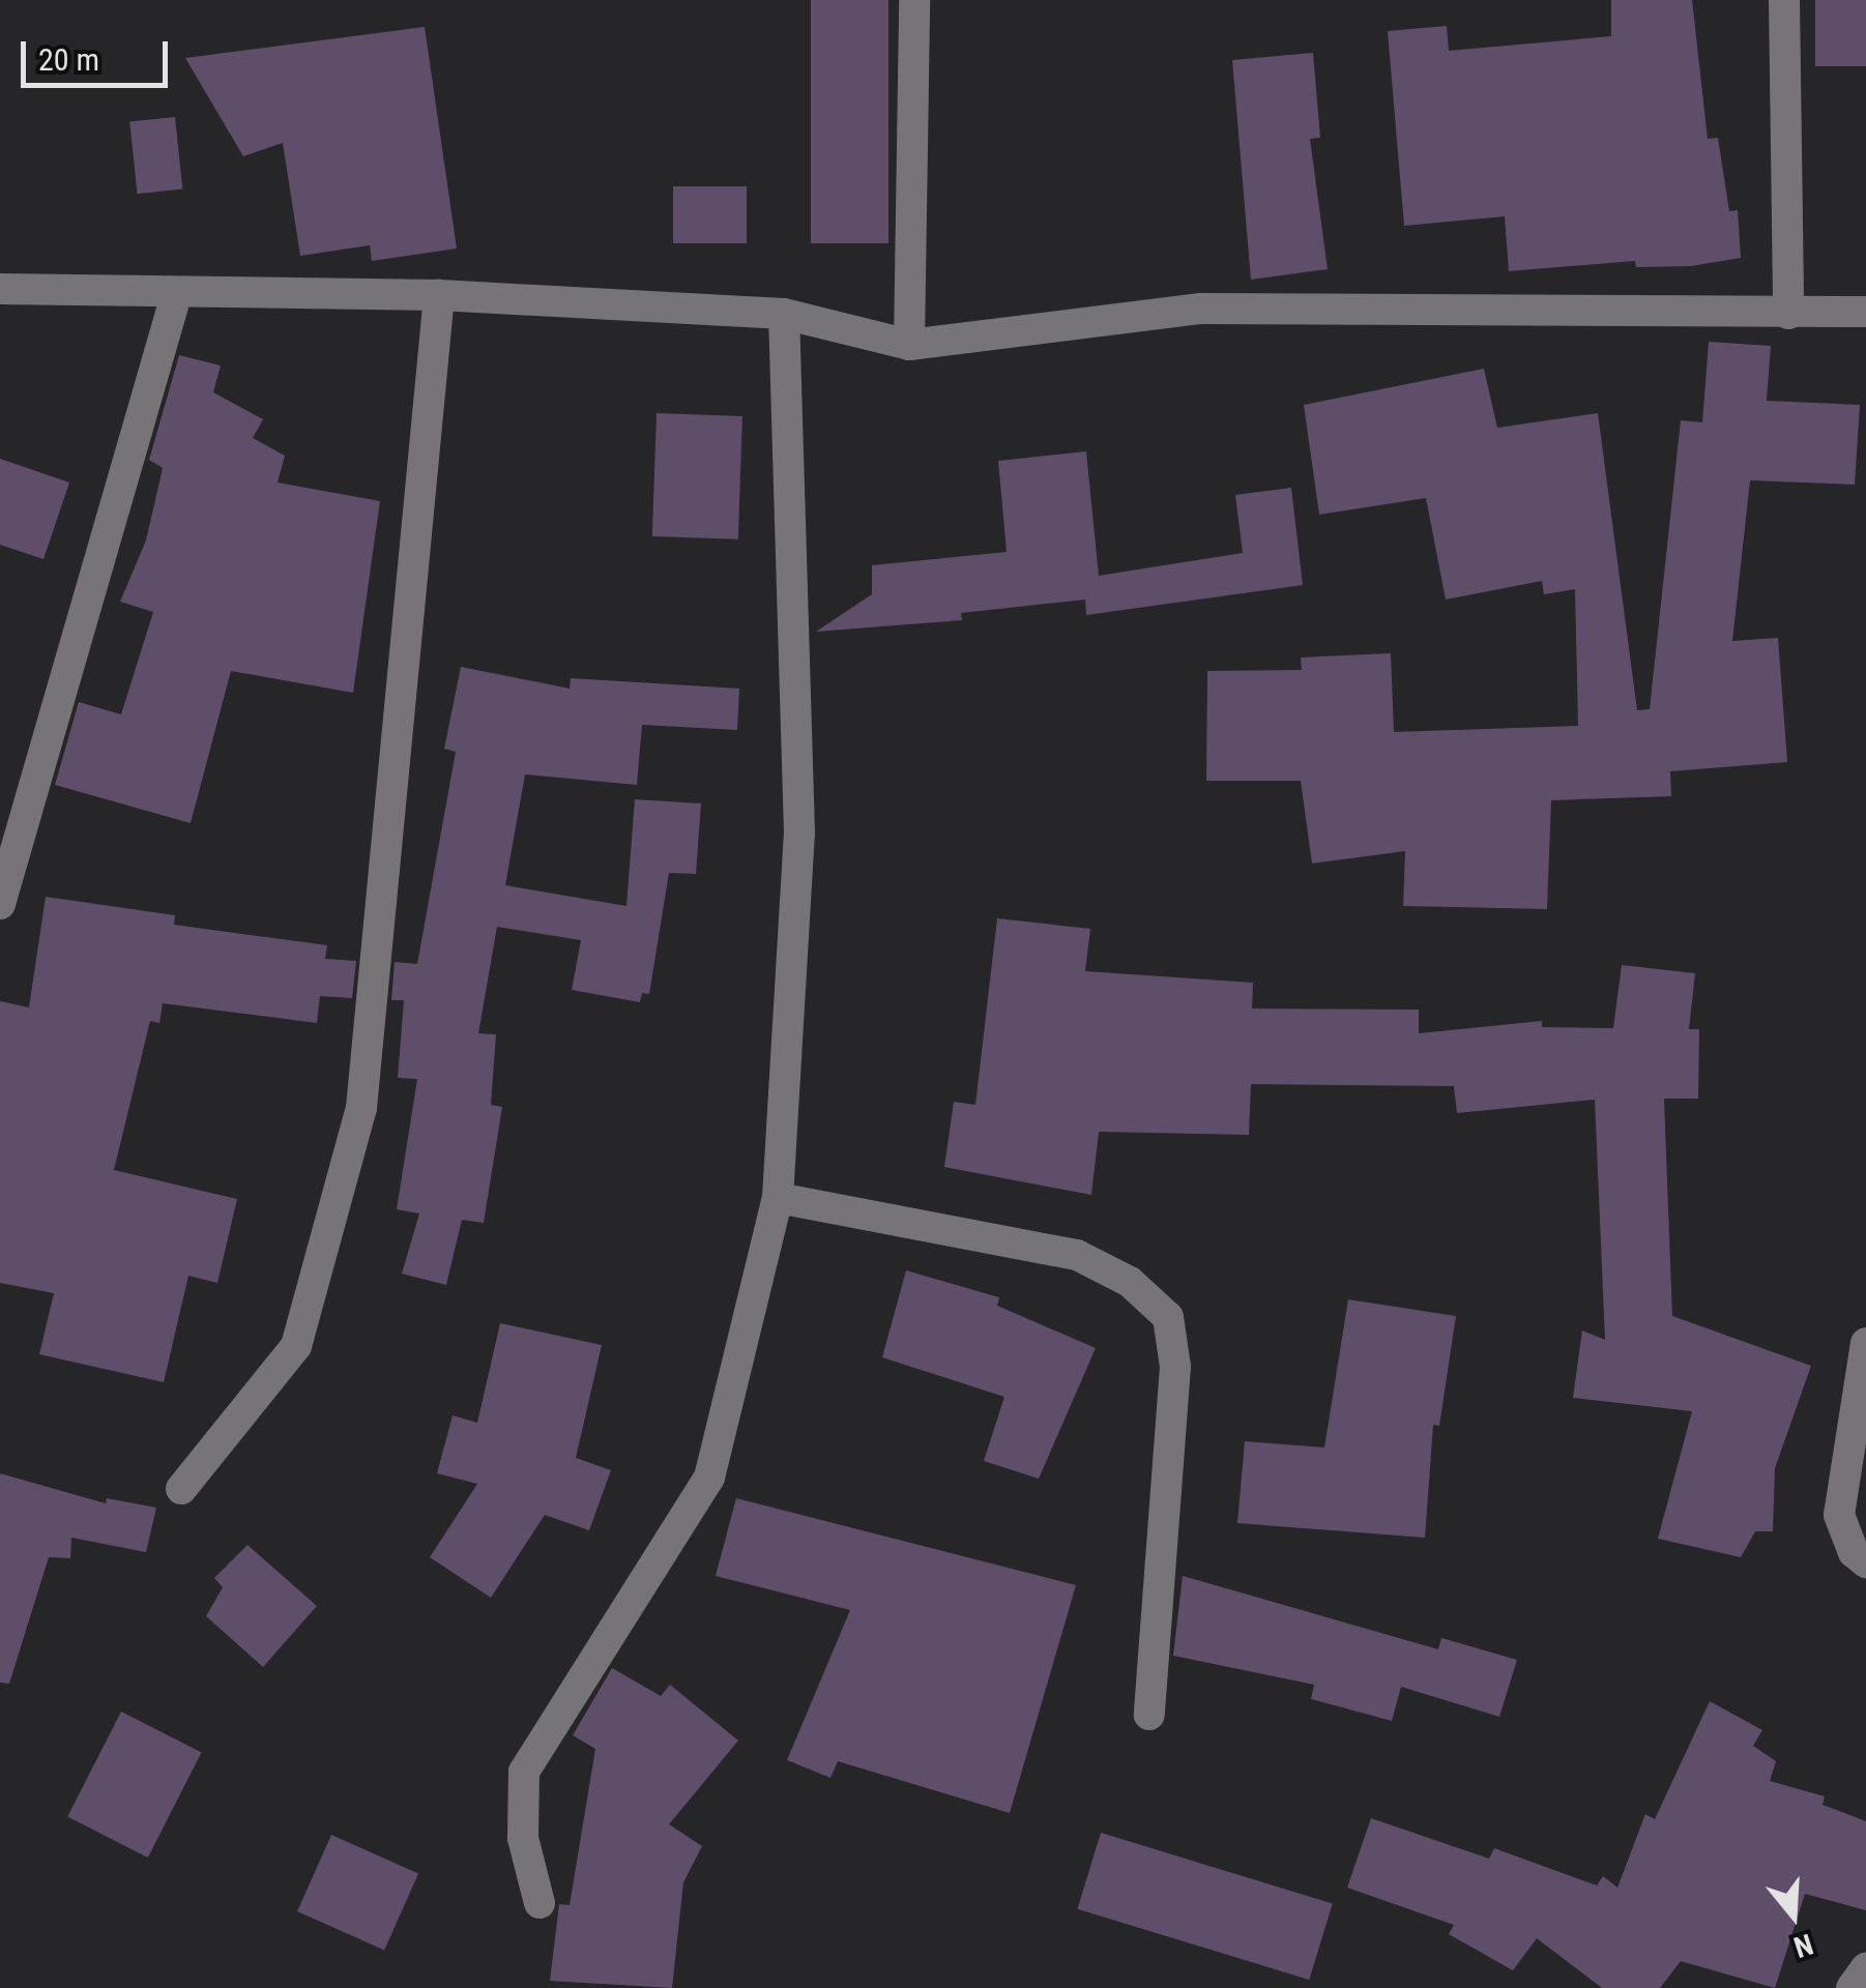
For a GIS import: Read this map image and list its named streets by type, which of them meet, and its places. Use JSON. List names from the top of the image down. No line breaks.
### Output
{"scale_bar":"20 m","north":"bottom"}
